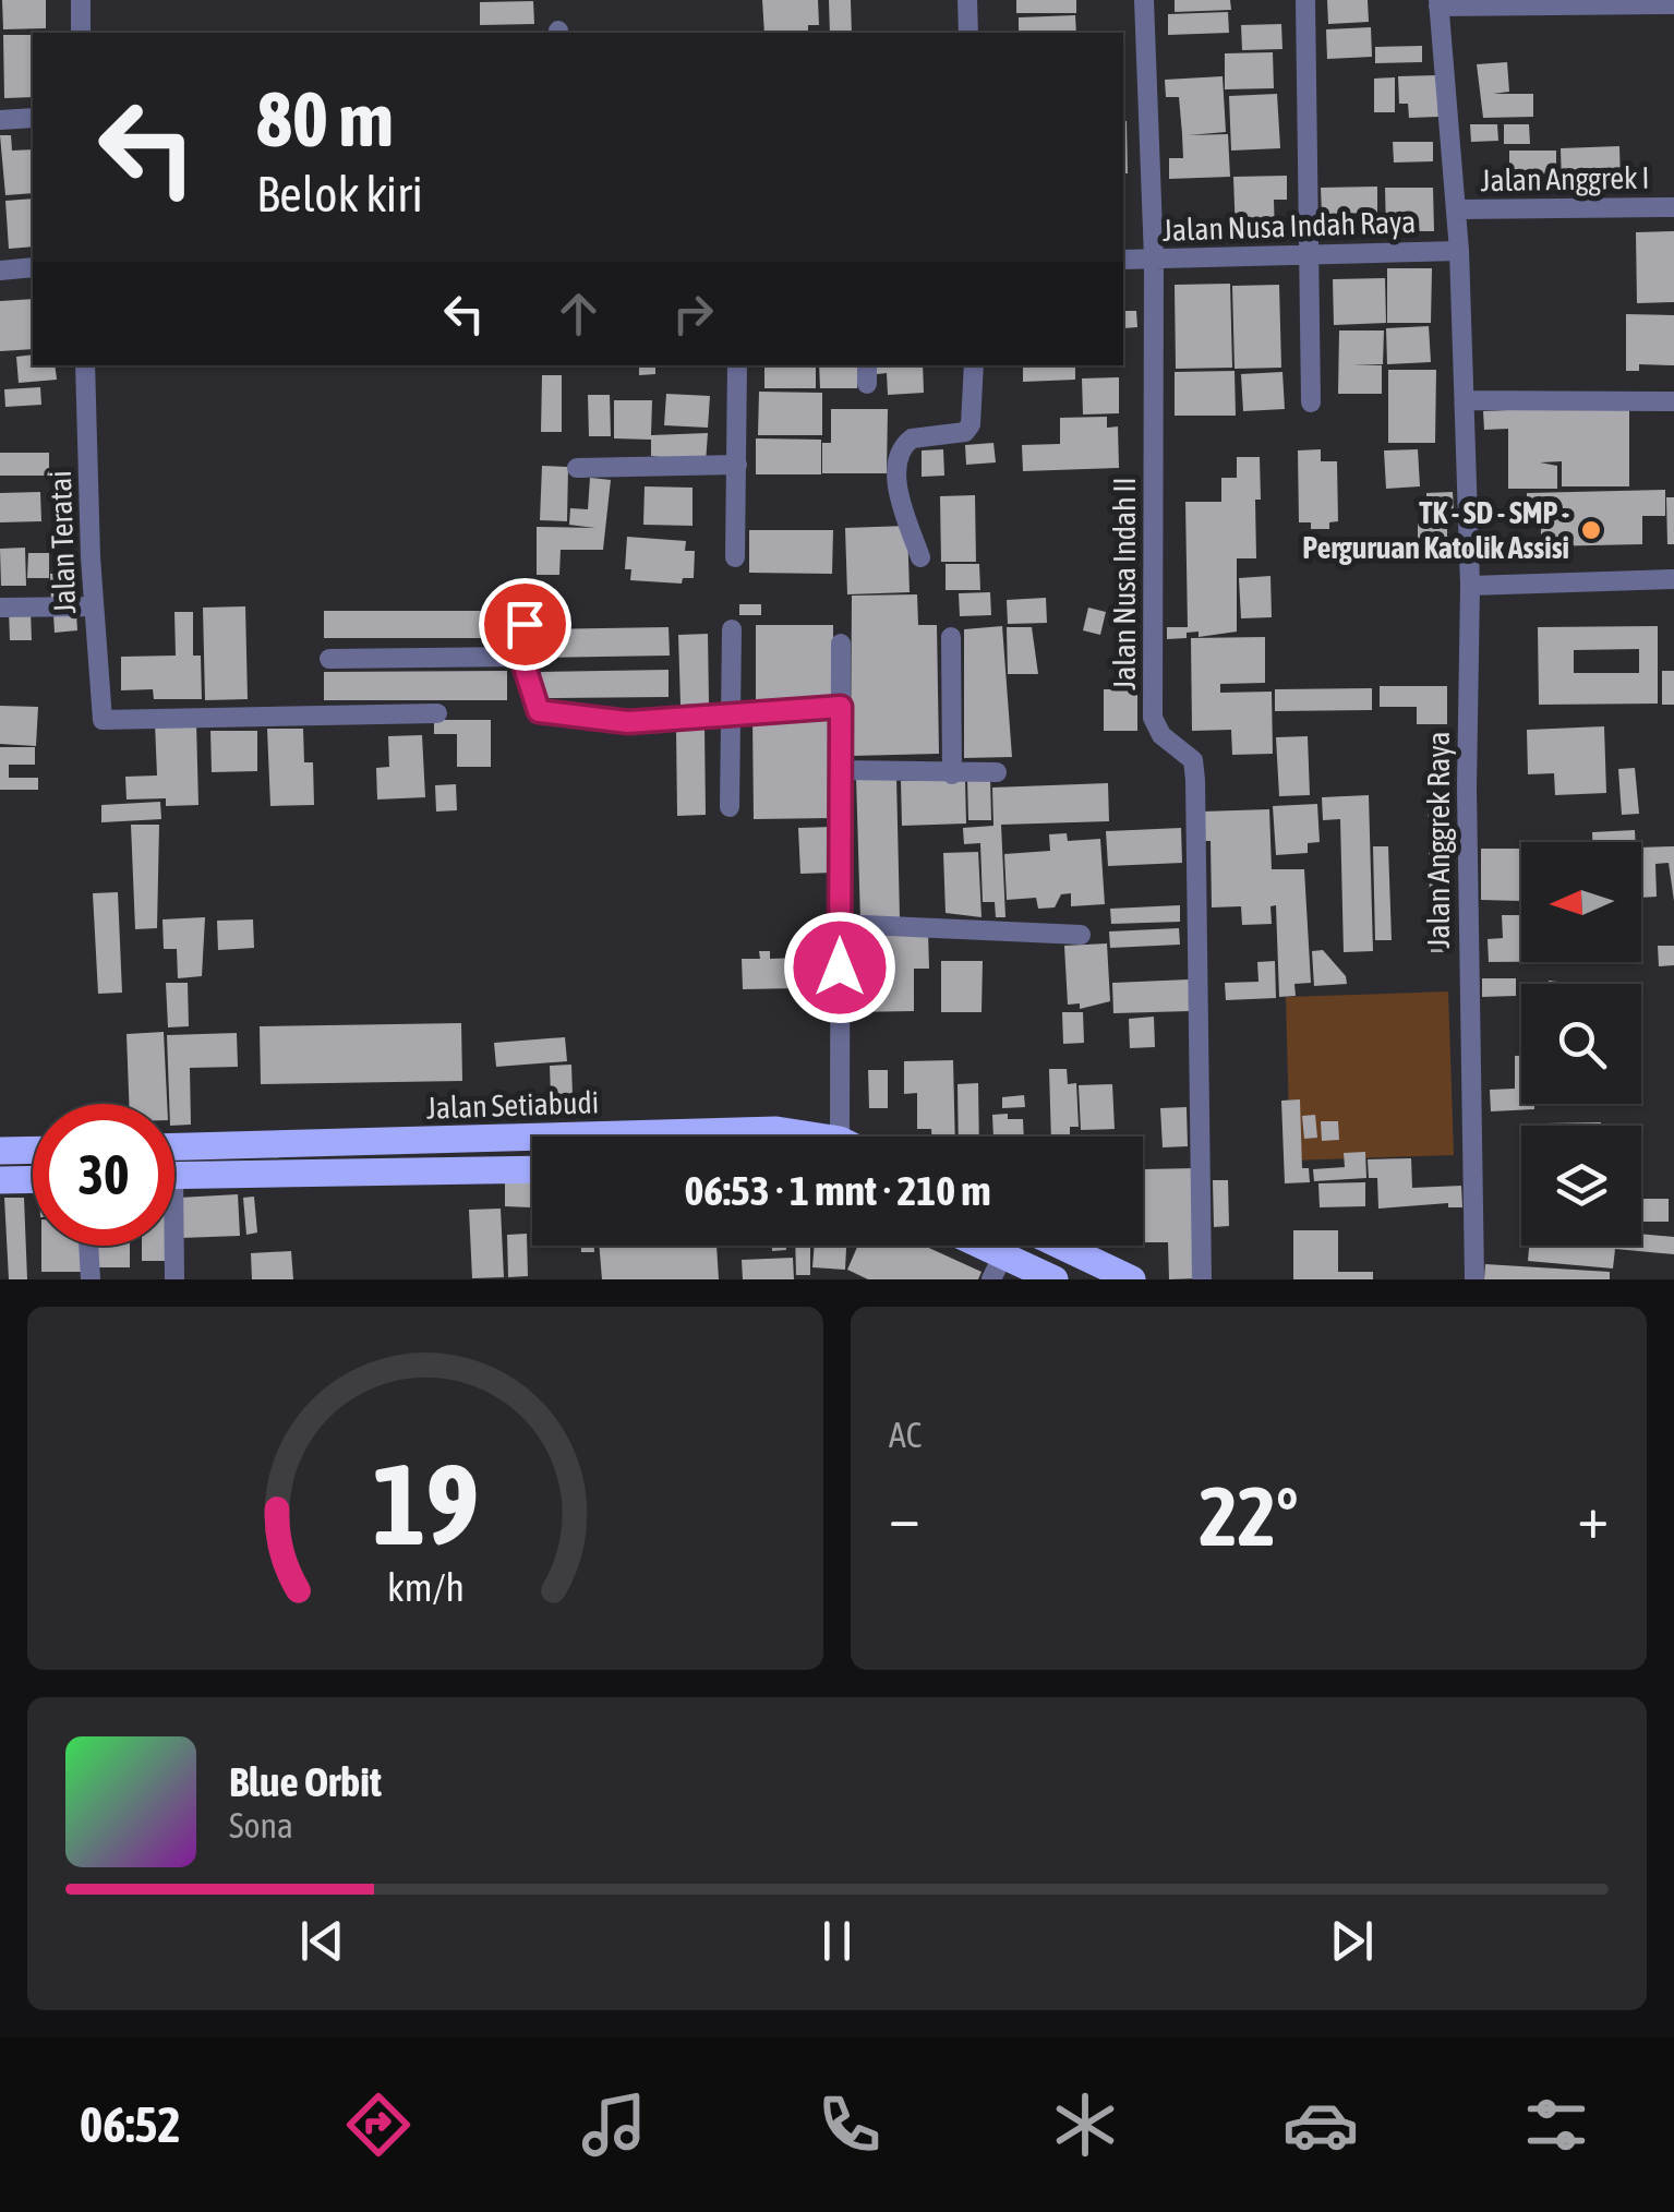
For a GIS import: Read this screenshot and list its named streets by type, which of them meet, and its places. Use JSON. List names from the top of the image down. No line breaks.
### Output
{"streets":{"main road":["Jalan Setiabudi"],"street":["Jalan Anggrek I","Jalan Nusa Indah Raya","Jalan Teratai","Jalan Nusa Indah II","Jalan Anggrek Raya"]},"crossings":[["Jalan Anggrek I","Jalan Anggrek Raya"],["Jalan Nusa Indah Raya","Jalan Nusa Indah II"],["Jalan Nusa Indah Raya","Jalan Anggrek Raya"]],"places":["TK - SD - SMP - Perguruan Katolik Assisi"],"north":"left","page":{"turn":["80 m","Belok kiri"],"limit":"30","trip":"06:53 · 1 mnt · 210 m","tile":"AC","heat":["−","22°","+"],"song":["Blue Orbit","Sona"],"tabs":"06:52","gauge":["19","km/h"]}}
